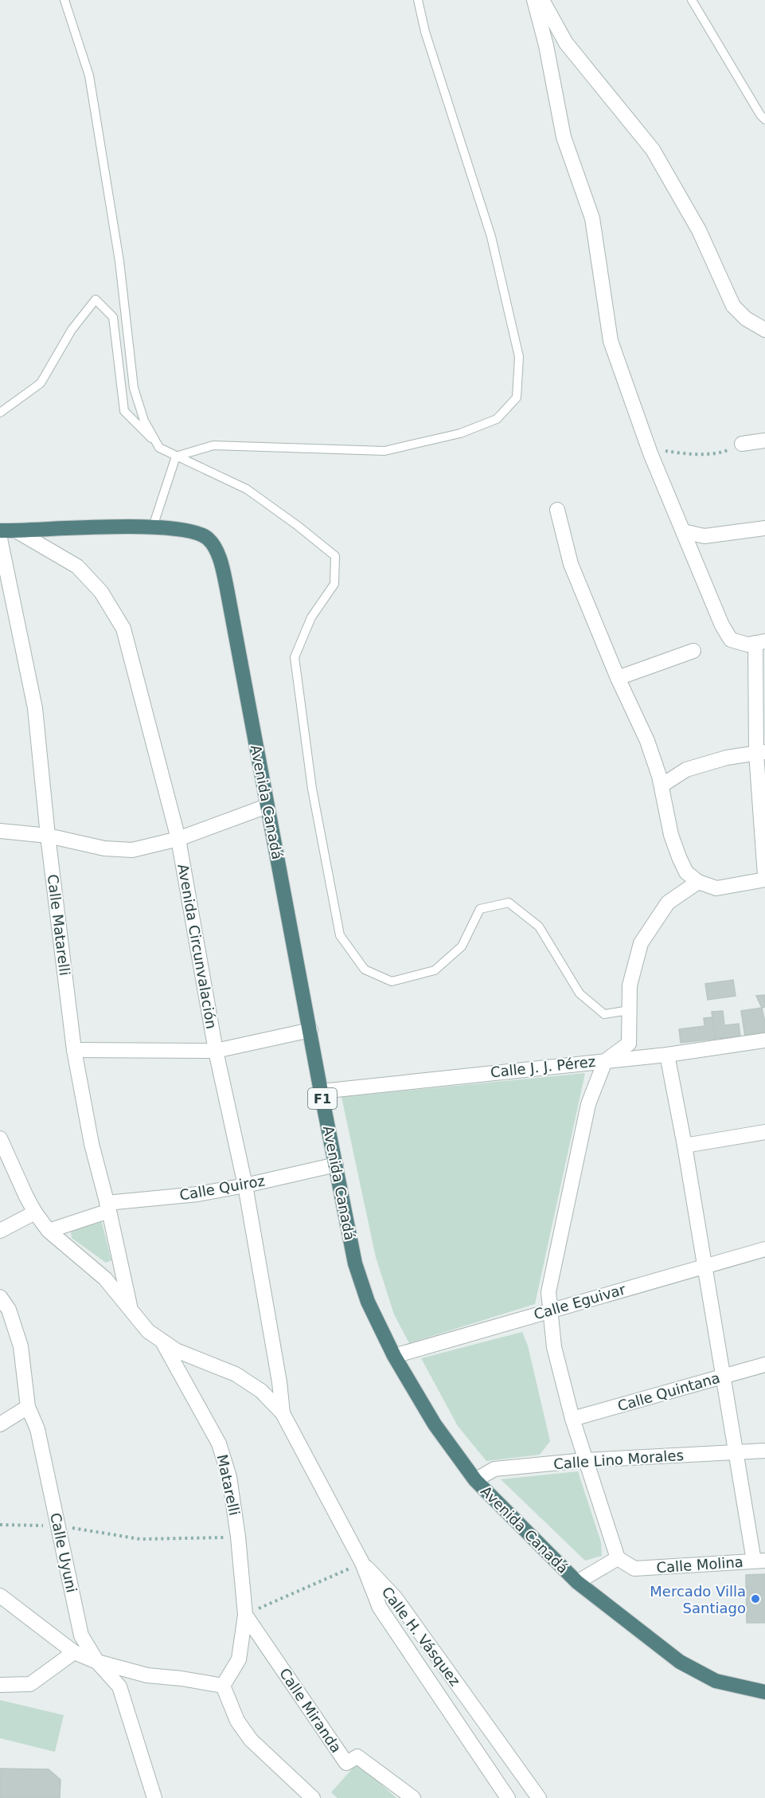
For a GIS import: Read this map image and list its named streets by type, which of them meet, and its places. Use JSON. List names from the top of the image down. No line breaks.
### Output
{"streets":{"highway":["Avenida Canadá","F1"],"street":["Calle Matarelli","Avenida Circunvalación","Calle J. J. Pérez","Calle Quiroz","Calle Eguivar","Calle Quintana","Calle Lino Morales","Matarelli","Calle Uyuni","Calle Molina","Calle H. Vásquez","Calle Miranda"]},"crossings":[["Avenida Canadá","Avenida Circunvalación"],["Avenida Canadá","Calle J. J. Pérez"],["Avenida Canadá","Calle Quiroz"],["Avenida Canadá","Calle Eguivar"],["Avenida Canadá","Calle Lino Morales"],["Calle Matarelli","Calle Quiroz"],["Avenida Circunvalación","Calle Quiroz"],["Matarelli","Calle Miranda"]],"places":["Mercado Villa Santiago"]}
